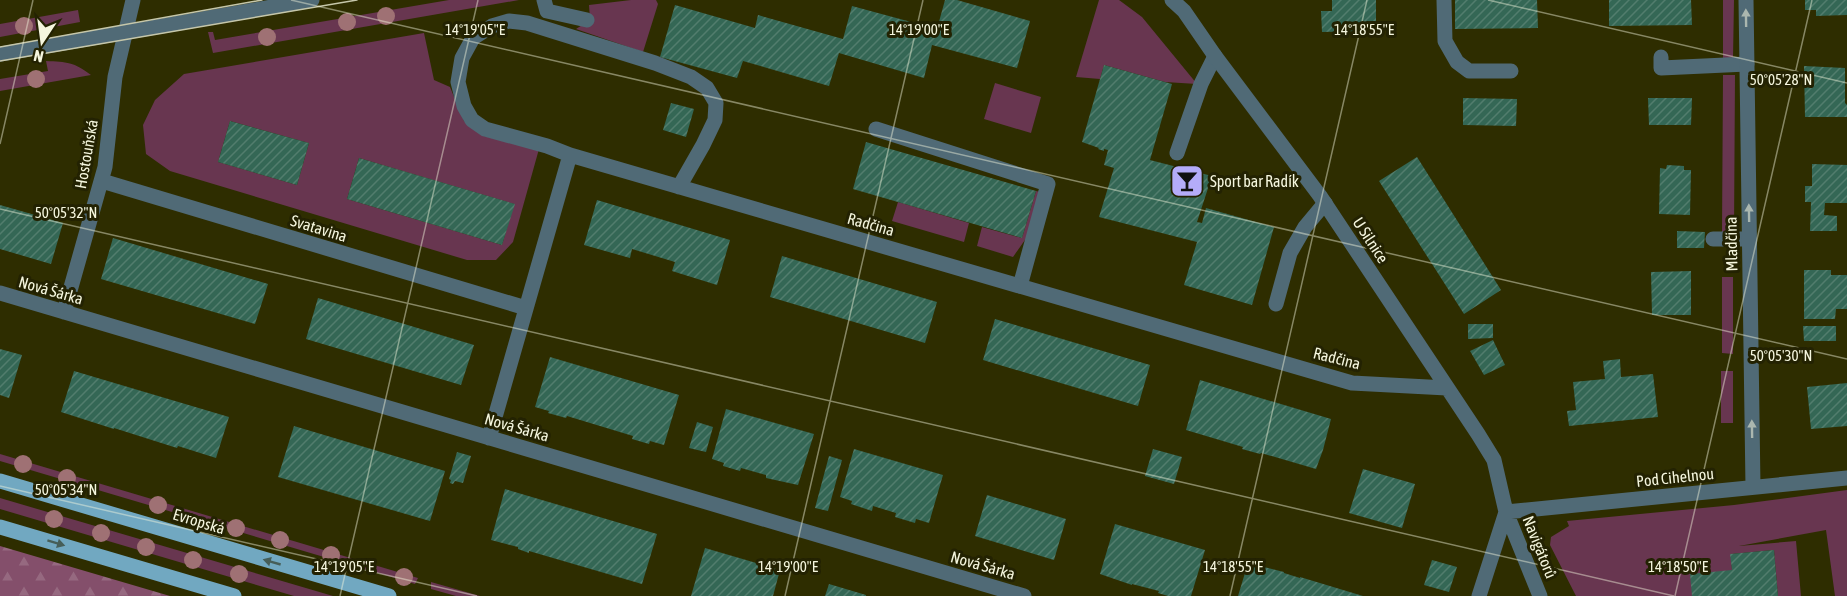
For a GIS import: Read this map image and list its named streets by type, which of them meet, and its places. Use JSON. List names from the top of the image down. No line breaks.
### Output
{"streets":{"main road":["Evropská"],"street":["Hostouňská","Radčina","Svatavina","U Silnice","Mladčina","Nová Šárka","Pod Cihelnou","Navigátorů"]},"crossings":[["Hostouňská","Svatavina"],["Hostouňská","Nová Šárka"],["Radčina","U Silnice"],["U Silnice","Pod Cihelnou"],["U Silnice","Navigátorů"],["Mladčina","Pod Cihelnou"],["Pod Cihelnou","Navigátorů"]],"one_way":["Mladčina"],"places":{"bar":["Sport bar Radík"]},"north":"bottom","coordinates":["14°19'05\"E","14°19'00\"E","14°18'55\"E","50°05'28\"N","50°05'32\"N","50°05'30\"N","50°05'34\"N","14°18'50\"E"]}
